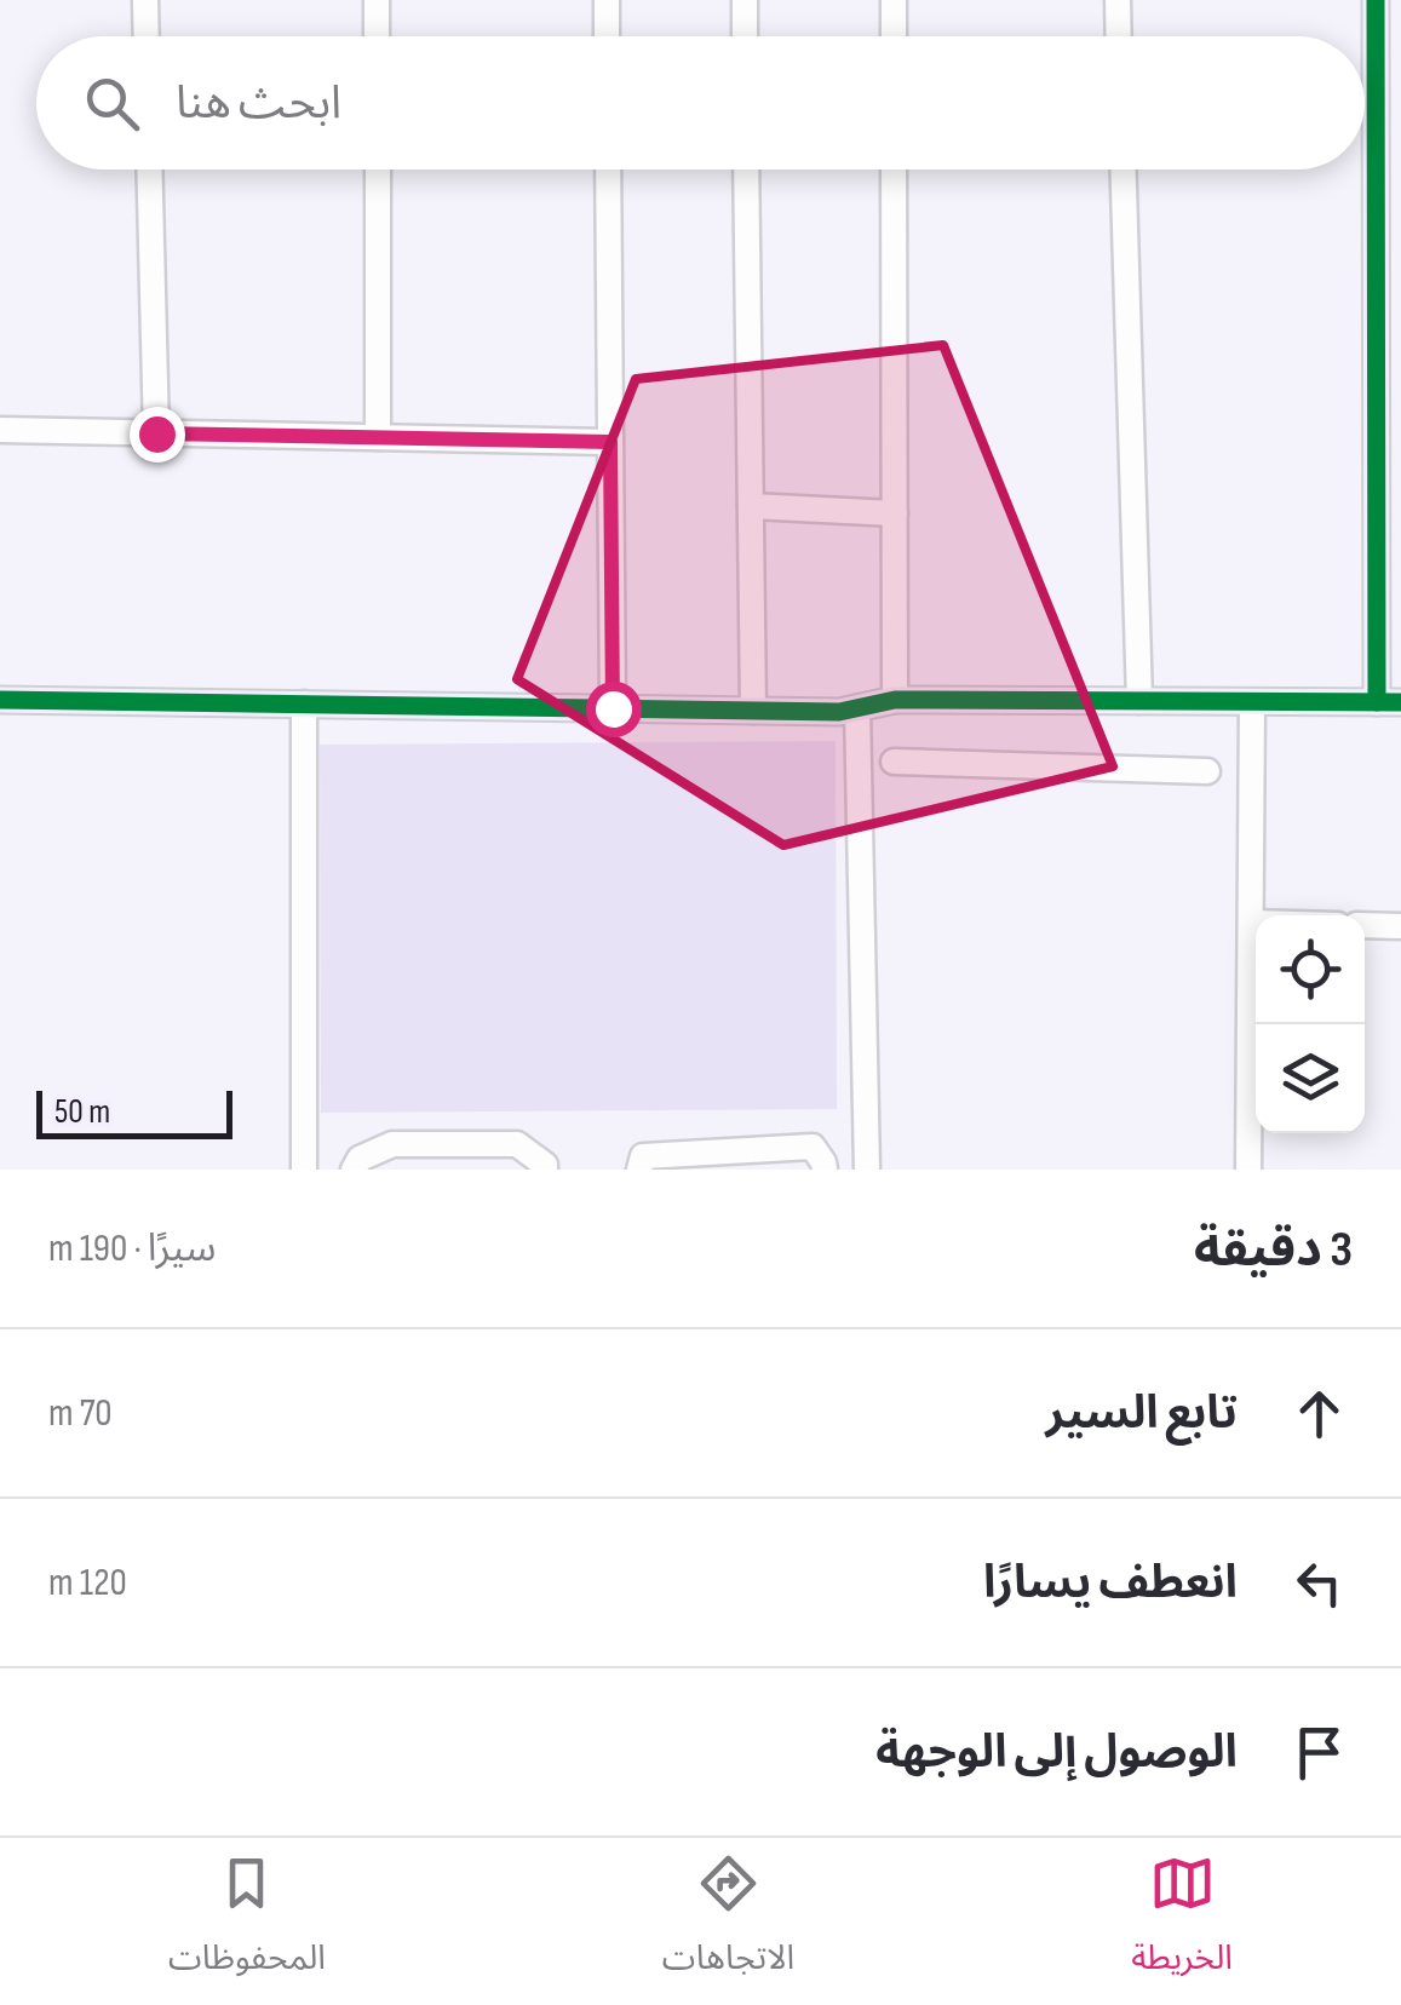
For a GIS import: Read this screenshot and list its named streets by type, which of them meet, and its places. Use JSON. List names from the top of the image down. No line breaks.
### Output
{"scale_bar":"50 m","page":{"search":"ابحث هنا","scale":"50 m","heading":["3 دقيقة","سيرًا · 190 m"],"list":[["تابع السير","70 m"],["انعطف يسارًا","120 m"],"الوصول إلى الوجهة"],"nav":["الخريطة","الاتجاهات","المحفوظات"]}}
